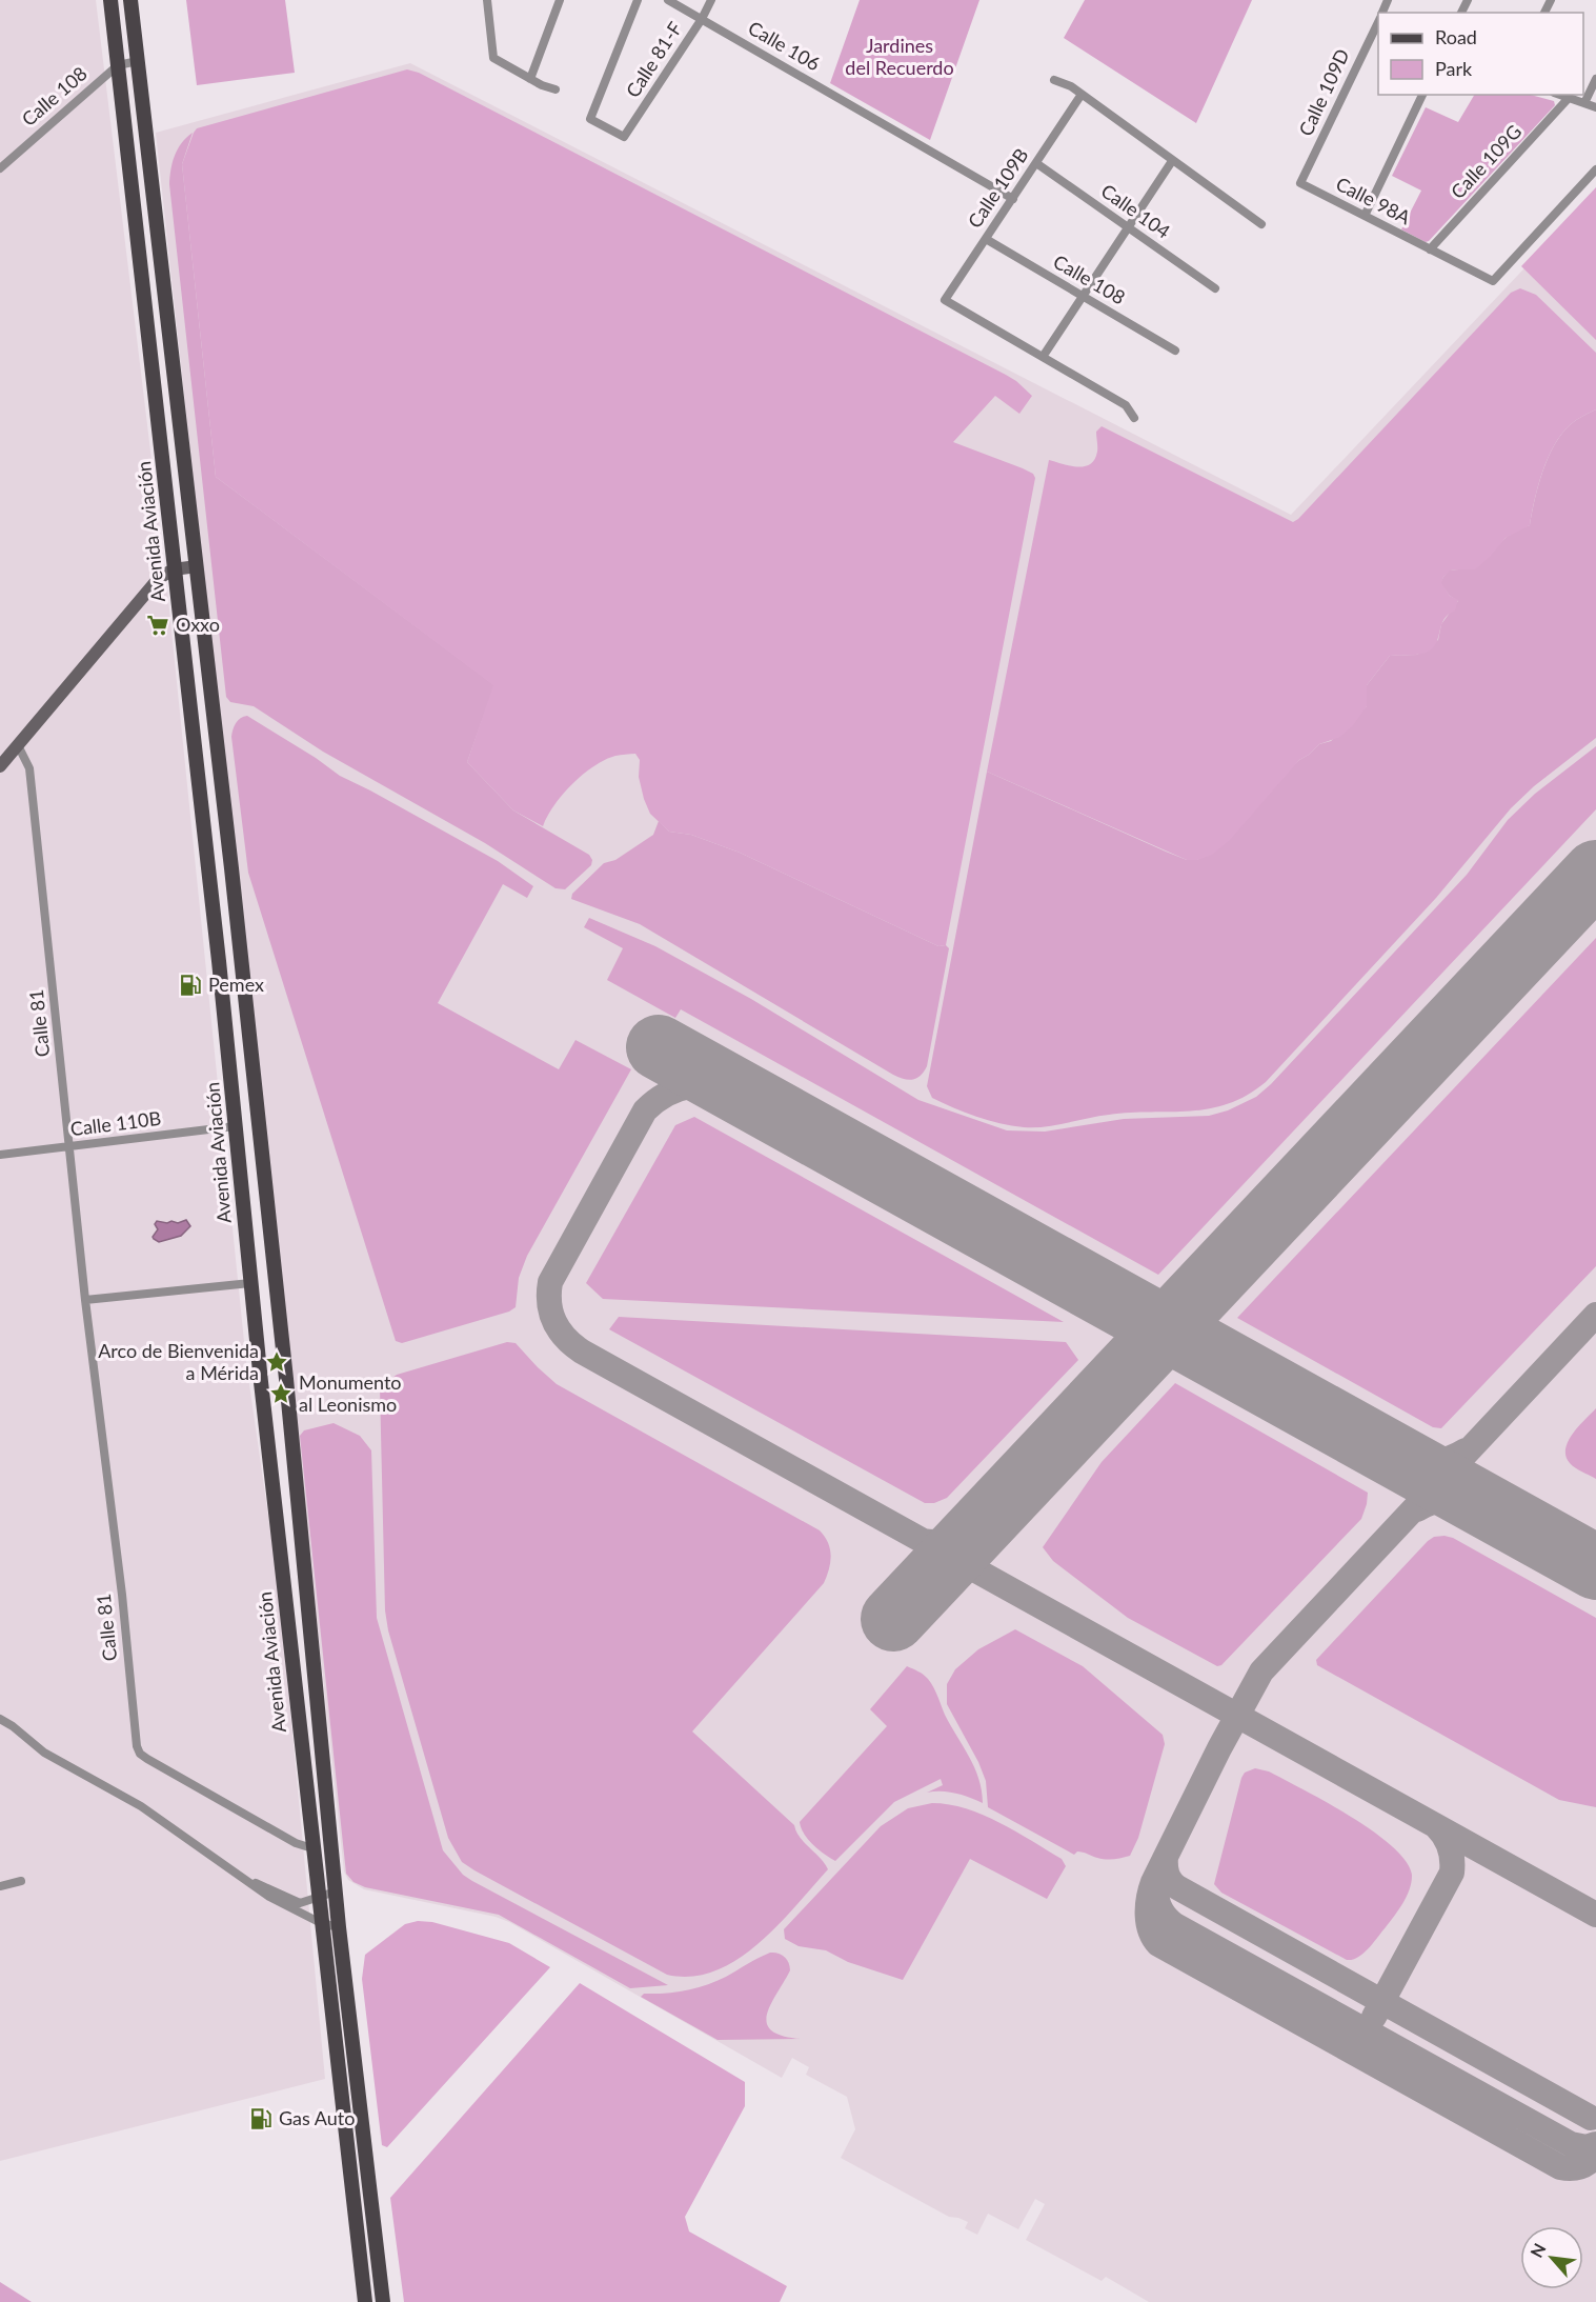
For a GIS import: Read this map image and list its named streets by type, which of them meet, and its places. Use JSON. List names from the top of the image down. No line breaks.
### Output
{"streets":{"main road":["Avenida Aviación"],"street":["Calle 106","Calle 81-F","Calle 109D","Calle 108","Calle 109G","Calle 109B","Calle 98A","Calle 104","Calle 81","Calle 110B"]},"crossings":[["Calle 106","Calle 81-F"],["Calle 106","Calle 109B"],["Calle 109D","Calle 98A"],["Calle 108","Calle 109B"],["Calle 108","Avenida Aviación"],["Calle 109G","Calle 98A"],["Calle 109B","Calle 104"],["Avenida Aviación","Calle 81"],["Avenida Aviación","Calle 110B"],["Calle 81","Calle 110B"]],"parks":["Jardines del Recuerdo"],"places":{"supermarket":["Oxxo"],"fuel station":["Pemex","Gas Auto"],"place":["Arco de Bienvenida a Mérida","Monumento al Leonismo"]},"legend":["Road","Park"],"north":"top left"}
